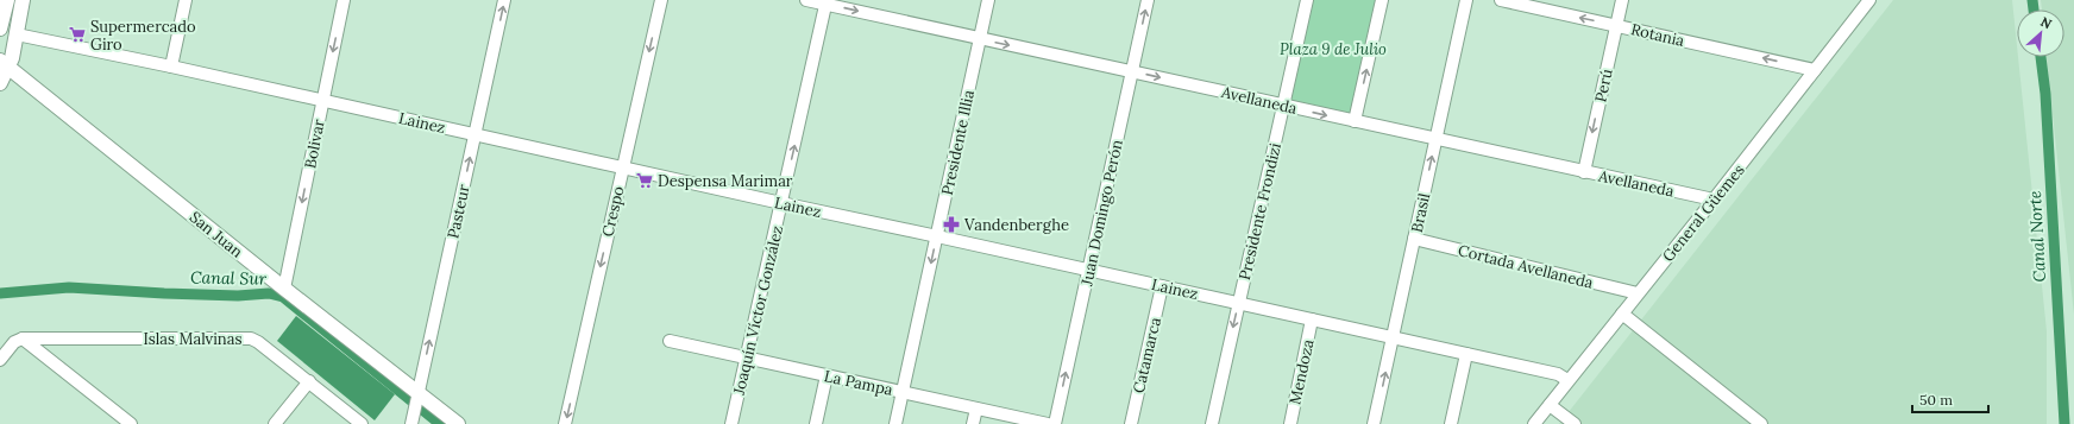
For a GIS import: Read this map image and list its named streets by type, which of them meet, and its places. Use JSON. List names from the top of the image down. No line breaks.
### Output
{"streets":{"street":["Rotania","Perú","Avellaneda","Lainez","Presidente Illia","Bolivar","Pasteur","Crespo","Presidente Frondizi","Juan Domingo Perón","Brasil","General Güemes","San Juan","Cortada Avellaneda","Joaquín Víctor González","Islas Malvinas","Catamarca","Mendoza","La Pampa"]},"crossings":[["Rotania","Perú"],["Rotania","General Güemes"],["Perú","Avellaneda"],["Avellaneda","Presidente Illia"],["Avellaneda","Presidente Frondizi"],["Avellaneda","Juan Domingo Perón"],["Avellaneda","Brasil"],["Avellaneda","General Güemes"],["Avellaneda","Joaquín Víctor González"],["Lainez","Presidente Illia"],["Lainez","Bolivar"],["Lainez","Pasteur"],["Lainez","Crespo"],["Lainez","Presidente Frondizi"],["Lainez","Juan Domingo Perón"],["Lainez","Brasil"],["Lainez","General Güemes"],["Lainez","Joaquín Víctor González"],["Lainez","Catamarca"],["Lainez","Mendoza"],["Presidente Illia","La Pampa"],["Bolivar","San Juan"],["Pasteur","San Juan"],["Brasil","Cortada Avellaneda"],["General Güemes","Cortada Avellaneda"],["Joaquín Víctor González","La Pampa"]],"one_way":["Rotania","Perú","Avellaneda","Presidente Illia","Bolivar","Pasteur","Crespo","Juan Domingo Perón","Joaquín Víctor González"],"water":["Canal Norte","Canal Sur"],"parks":["Plaza 9 de Julio"],"places":{"supermarket":["Supermercado Giro","Despensa Marimar"],"pharmacy":["Vandenberghe"]},"scale_bar":"50 m","north":"top right"}
